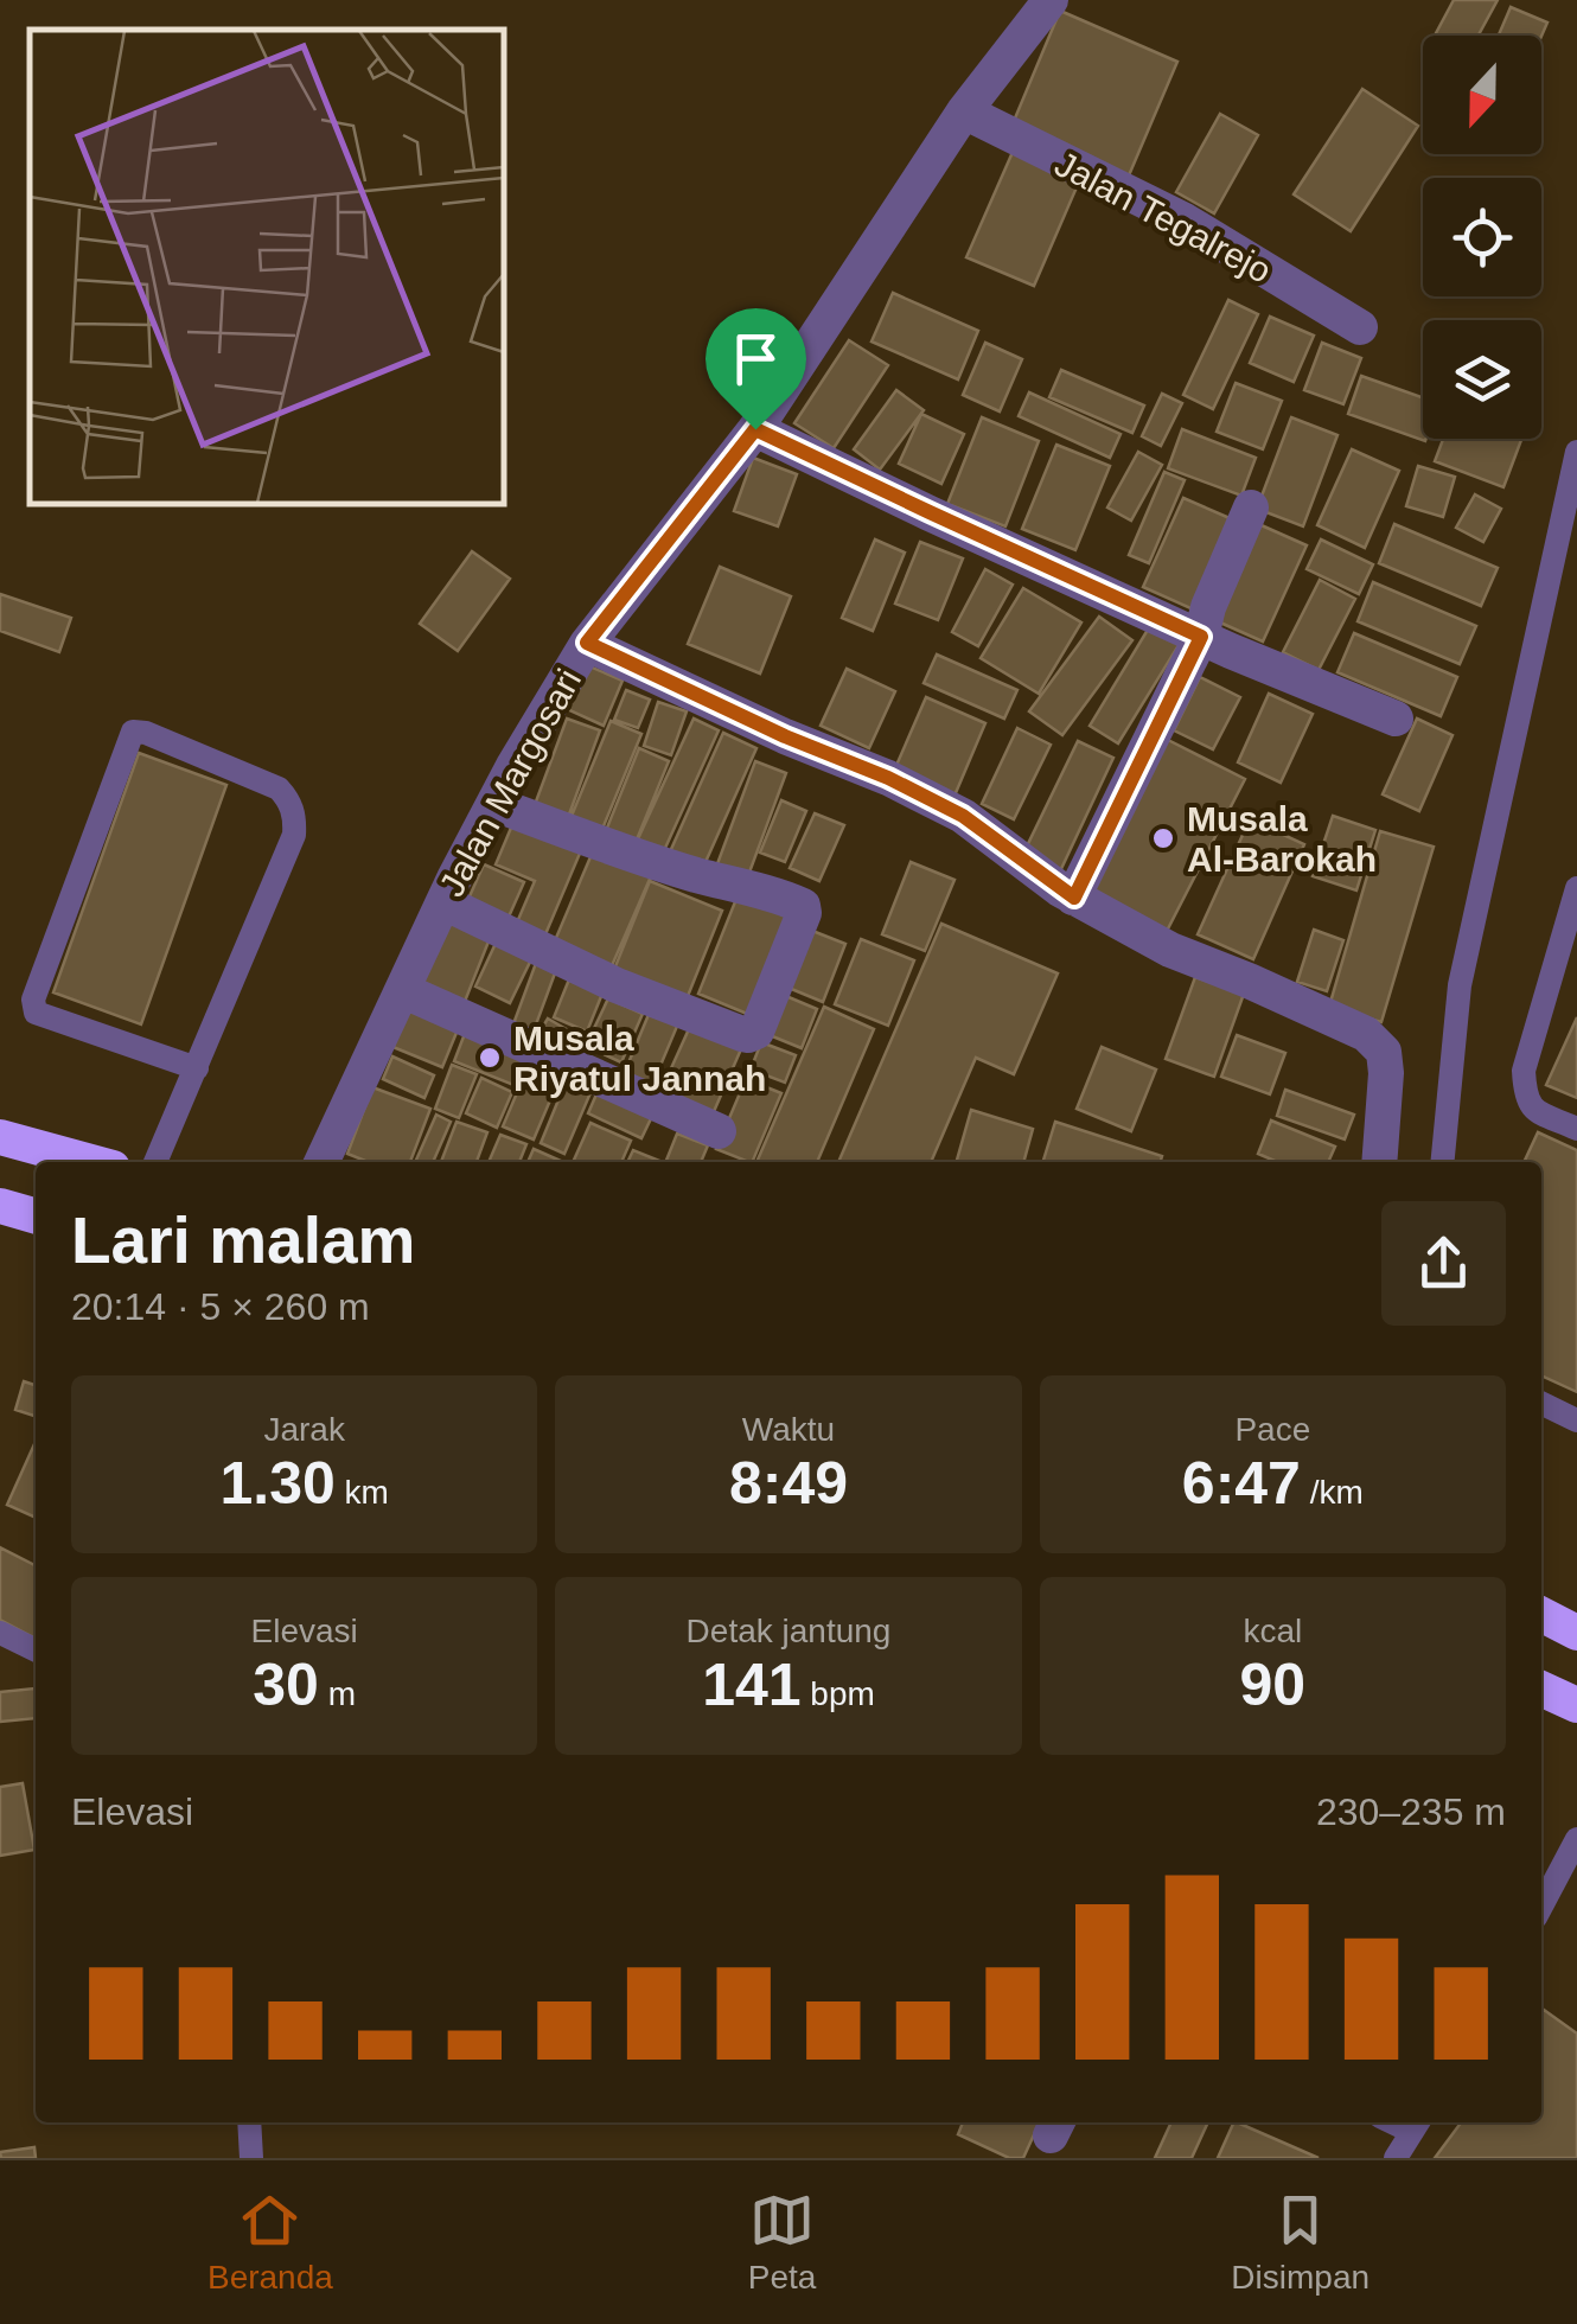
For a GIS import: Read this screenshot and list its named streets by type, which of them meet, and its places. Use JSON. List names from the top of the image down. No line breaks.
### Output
{"streets":{"street":["Jalan Tegalrejo","Jalan Margosari"]},"places":["Musala Al-Barokah","Musala Riyatul Jannah"],"north":"bottom","page":{"heading":["Lari malam","20:14 · 5 × 260 m"],"stats":[["Jarak","1.30 km"],["Waktu","8:49"],["Pace","6:47 /km"],["Elevasi","30 m"],["Detak jantung","141 bpm"],["kcal","90"]],"chart":["Elevasi","230–235 m"],"tabs":["Beranda","Peta","Disimpan"]}}
